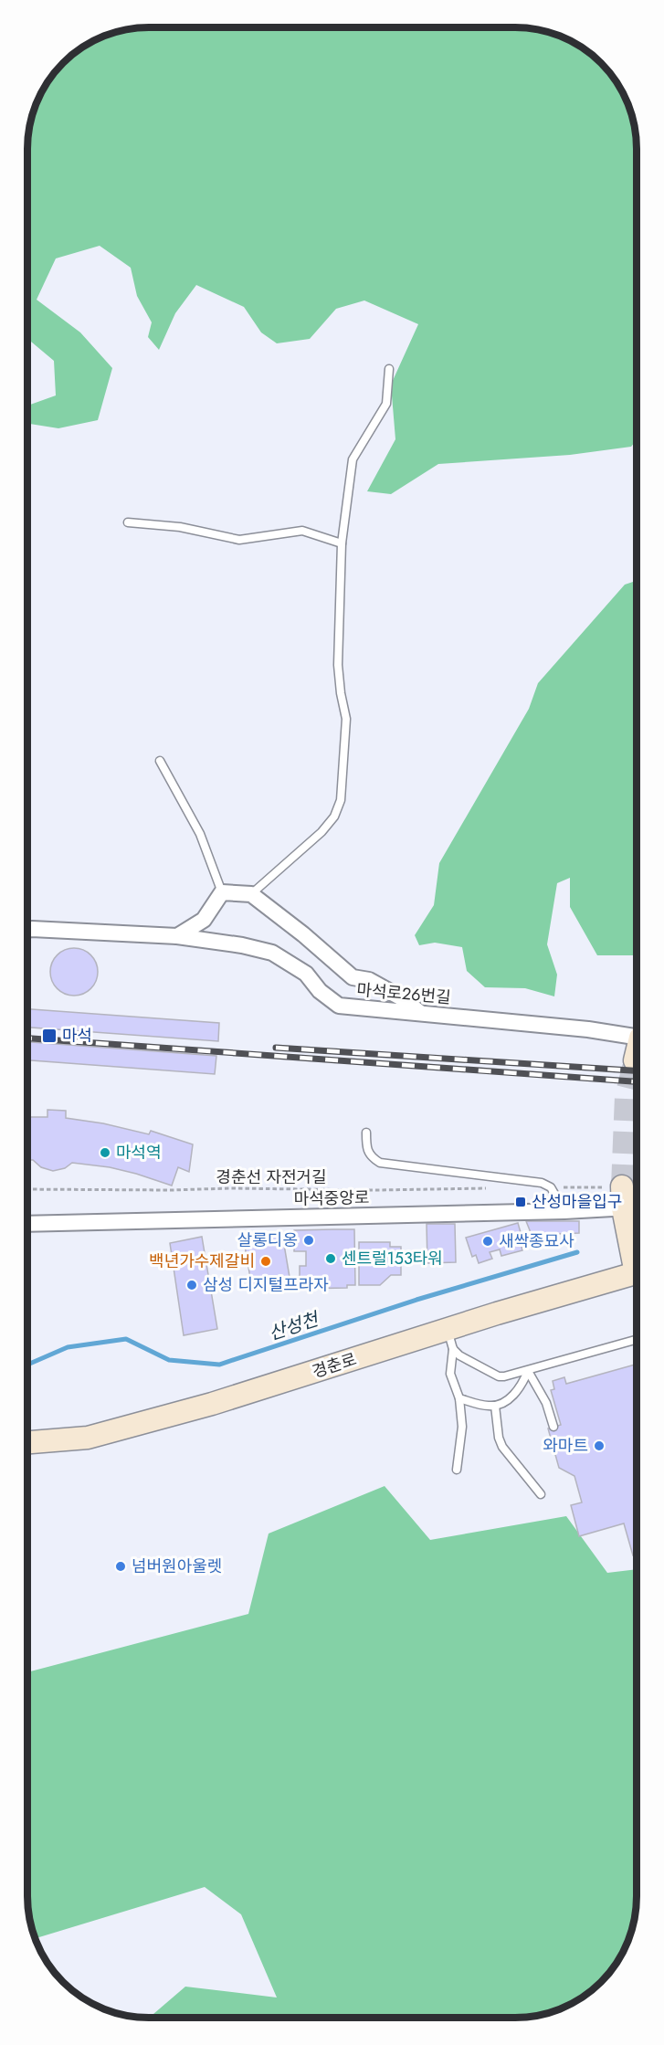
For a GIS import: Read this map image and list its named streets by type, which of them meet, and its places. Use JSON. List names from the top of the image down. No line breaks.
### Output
{"streets":{"street":["마석로26번길","마석중앙로","경춘로"],"path":["경춘선 자전거길"]},"water":["산성천"],"places":{"transit":["마석","산성마을입구"],"other":["마석역","살롱디옹","새싹종묘사","센트럴153타워","백년가수제갈비","삼성 디지털프라자","와마트","넘버원아울렛"]}}
